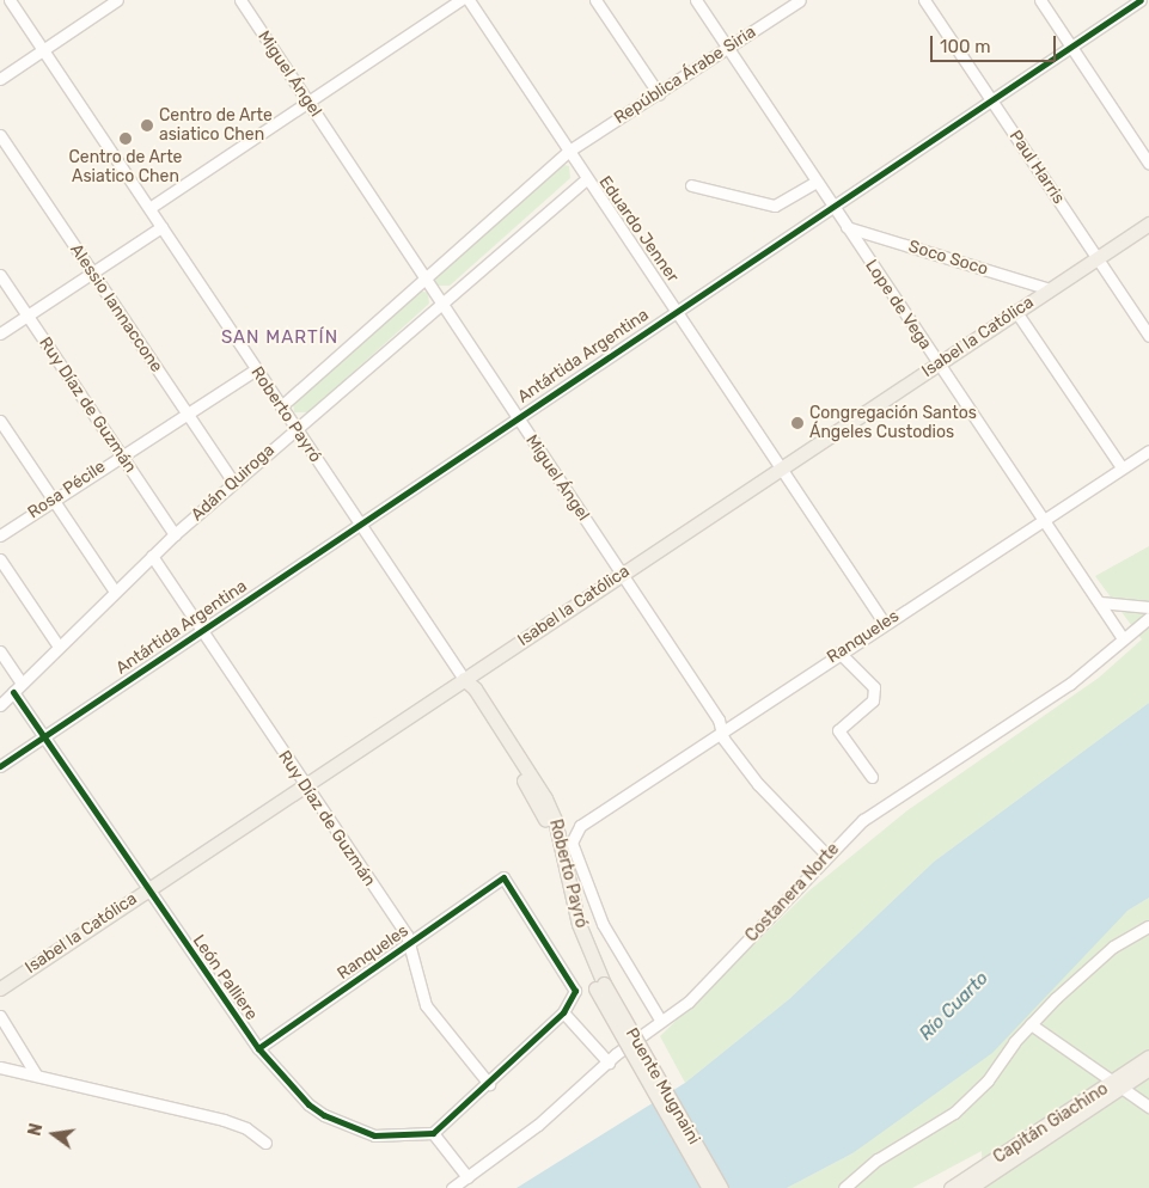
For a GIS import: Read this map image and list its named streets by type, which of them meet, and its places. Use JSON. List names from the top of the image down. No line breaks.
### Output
{"streets":{"main road":["Isabel la Católica","Roberto Payró","Puente Mugnaini","Capitán Giachino"],"street":["Miguel Ángel","República Árabe Siria","Paul Harris","Eduardo Jenner","Soco Soco","Lope de Vega","Alessio Iannaccone","Antártida Argentina","Ruy Díaz de Guzmán","Adán Quiroga","Rosa Pécile","Ranqueles","Costanera Norte","León Palliere"]},"crossings":[["Miguel Ángel","Isabel la Católica"],["Miguel Ángel","Antártida Argentina"],["Miguel Ángel","Adán Quiroga"],["Miguel Ángel","Ranqueles"],["Miguel Ángel","Costanera Norte"],["República Árabe Siria","Eduardo Jenner"],["República Árabe Siria","Lope de Vega"],["Paul Harris","Isabel la Católica"],["Paul Harris","Antártida Argentina"],["Eduardo Jenner","Isabel la Católica"],["Eduardo Jenner","Antártida Argentina"],["Eduardo Jenner","Adán Quiroga"],["Eduardo Jenner","Ranqueles"],["Soco Soco","Lope de Vega"],["Soco Soco","Isabel la Católica"],["Lope de Vega","Isabel la Católica"],["Lope de Vega","Antártida Argentina"],["Lope de Vega","Ranqueles"],["Lope de Vega","Costanera Norte"],["Alessio Iannaccone","Adán Quiroga"],["Alessio Iannaccone","Rosa Pécile"],["Isabel la Católica","Ruy Díaz de Guzmán"],["Isabel la Católica","Roberto Payró"],["Isabel la Católica","León Palliere"],["Antártida Argentina","Ruy Díaz de Guzmán"],["Antártida Argentina","Roberto Payró"],["Antártida Argentina","León Palliere"],["Ruy Díaz de Guzmán","Adán Quiroga"],["Ruy Díaz de Guzmán","Rosa Pécile"],["Ruy Díaz de Guzmán","Ranqueles"],["Roberto Payró","Adán Quiroga"],["Roberto Payró","Rosa Pécile"],["Roberto Payró","Puente Mugnaini"],["Adán Quiroga","León Palliere"],["Ranqueles","Costanera Norte"],["Ranqueles","León Palliere"]],"districts":["SAN MARTÍN"],"water":["Río Cuarto"],"places":["Centro de Arte asiatico Chen","Centro de Arte Asiatico Chen","Congregación Santos Ángeles Custodios"],"scale_bar":"100 m","north":"left"}
